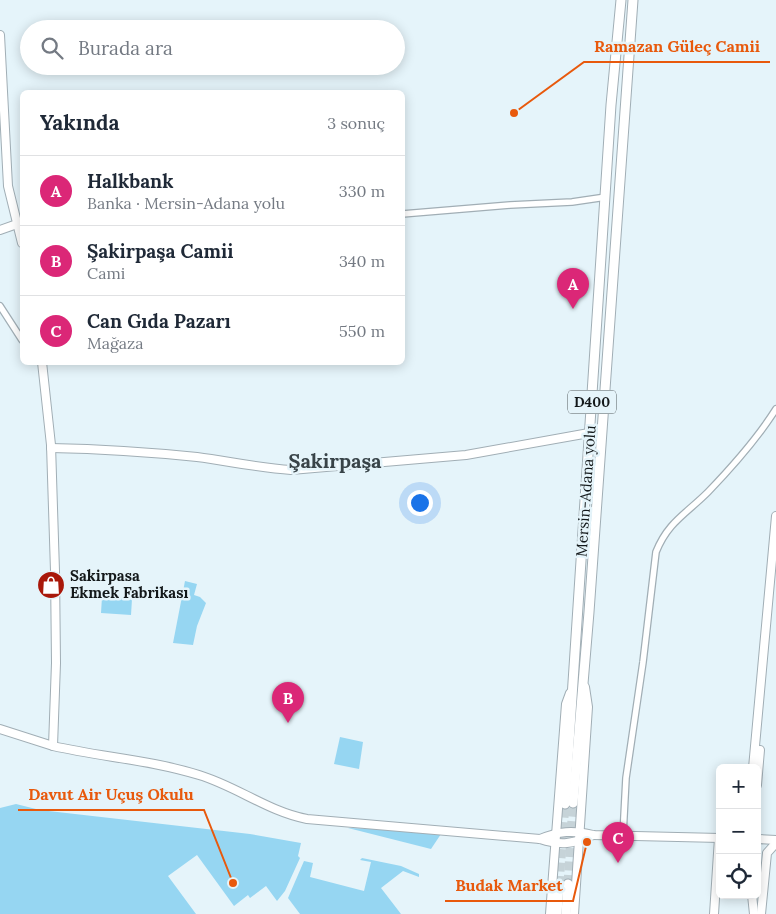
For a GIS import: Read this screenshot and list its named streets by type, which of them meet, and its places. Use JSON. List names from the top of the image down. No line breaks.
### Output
{"streets":{"highway":["D400","Mersin-Adana yolu"]},"districts":["Şakirpaşa"],"places":{"other":["Ramazan Güleç Camii","Budak Market","Davut Air Uçuş Okulu"],"shop":["Sakirpasa Ekmek Fabrikası"]},"page":{"search":"Burada ara","heading":["Yakında","3 sonuç"],"list":[{"mark":"A","name":"Halkbank","note":"Banka · Mersin-Adana yolu","value":"330 m"},{"mark":"B","name":"Şakirpaşa Camii","note":"Cami","value":"340 m"},{"mark":"C","name":"Can Gıda Pazarı","note":"Mağaza","value":"550 m"}],"pins":["A","B","C"],"map_buttons":["+","−"]}}
